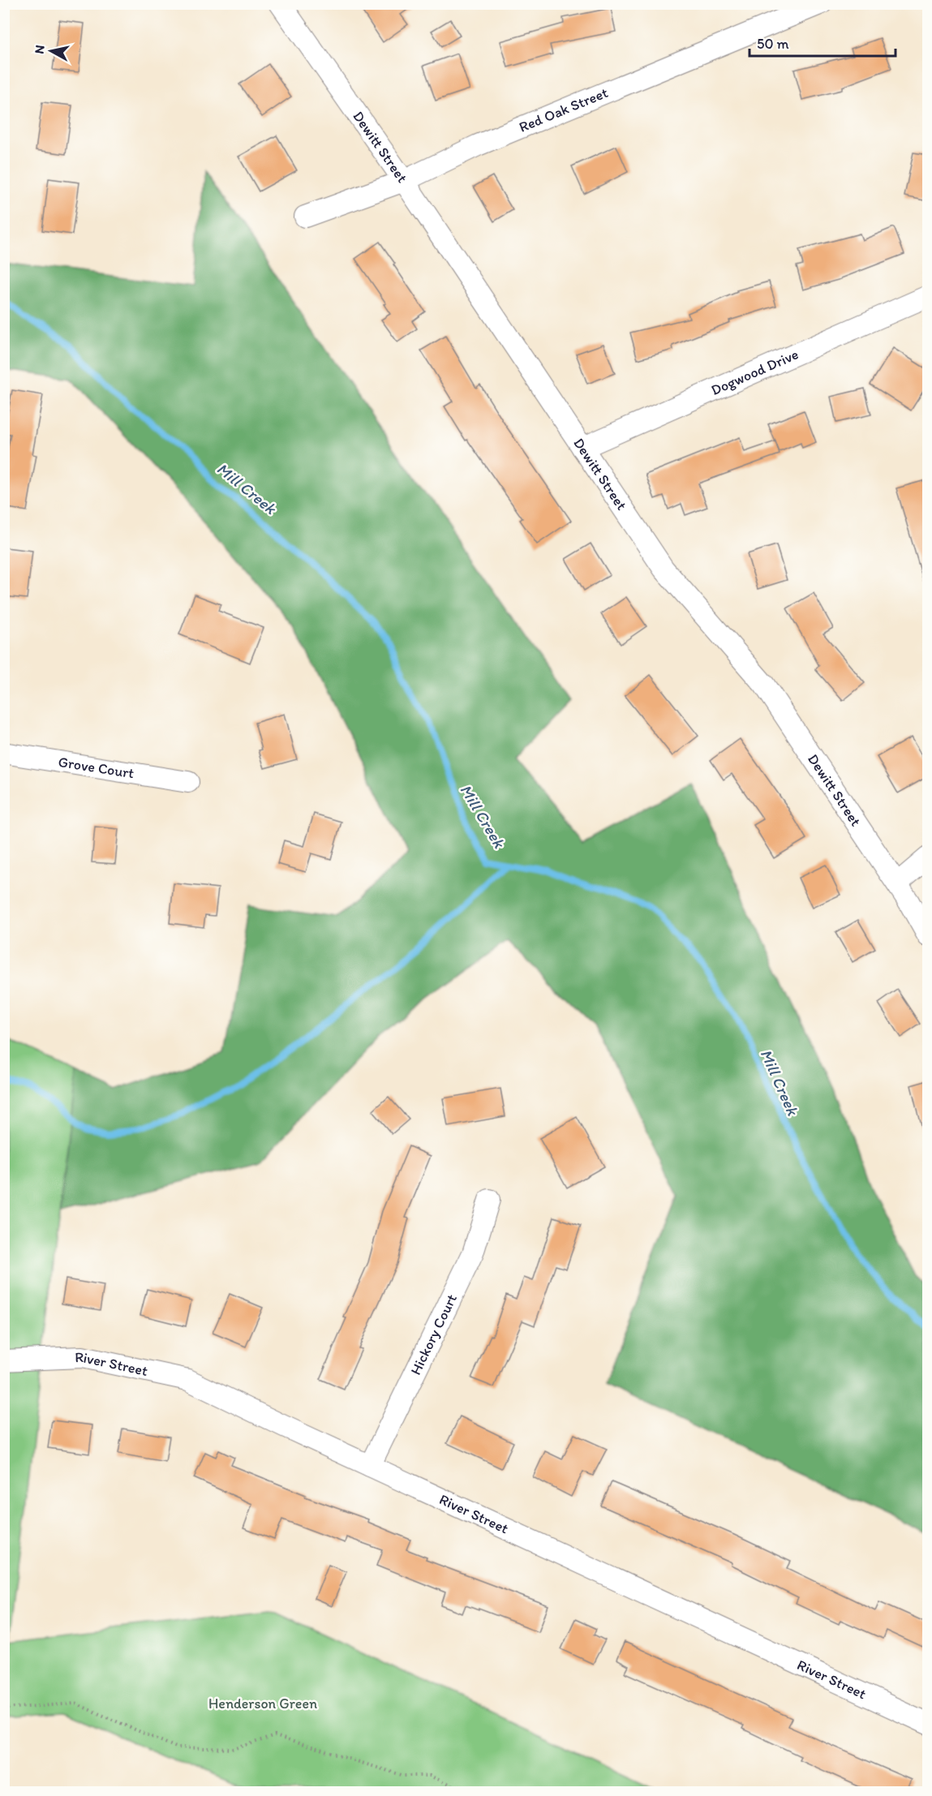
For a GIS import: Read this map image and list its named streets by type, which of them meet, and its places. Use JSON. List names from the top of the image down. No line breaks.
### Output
{"streets":{"street":["Red Oak Street","Dewitt Street","Dogwood Drive","Grove Court","Hickory Court","River Street"]},"crossings":[["Red Oak Street","Dewitt Street"],["Dewitt Street","Dogwood Drive"],["Hickory Court","River Street"]],"water":["Mill Creek"],"parks":["Henderson Green"],"scale_bar":"50 m","north":"left"}
